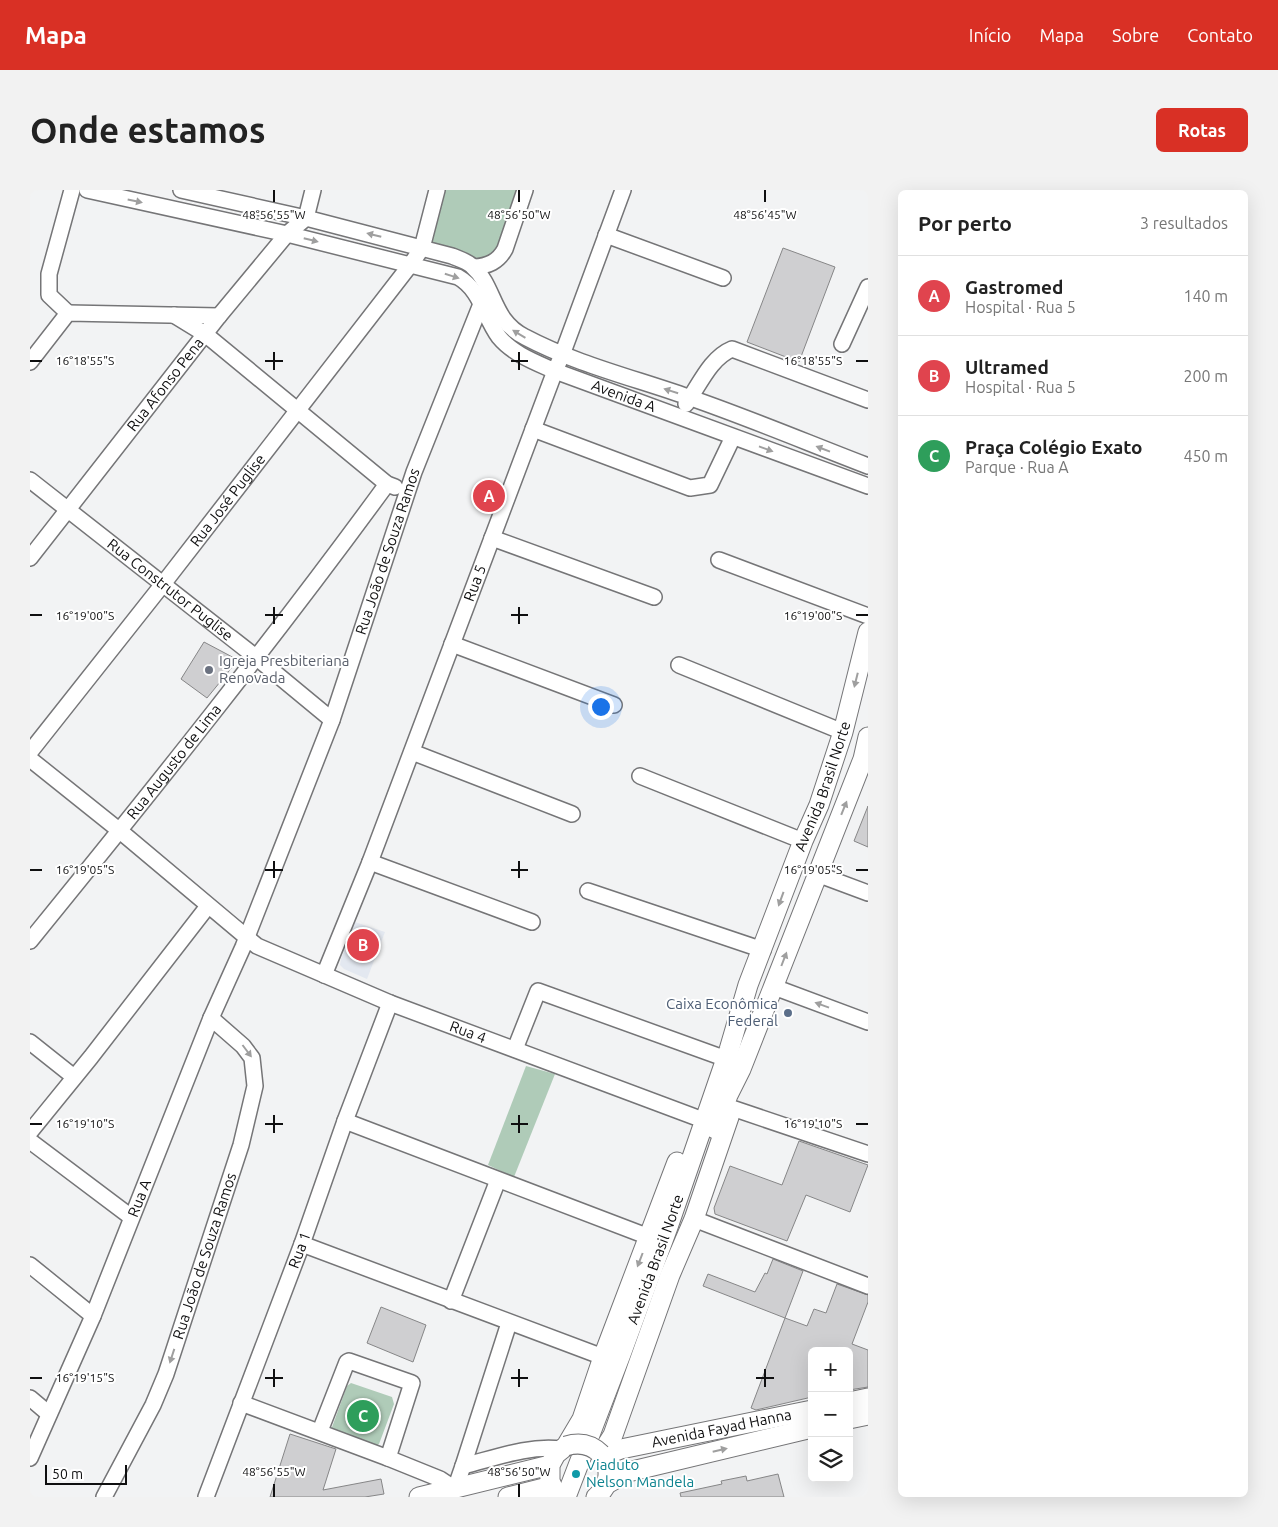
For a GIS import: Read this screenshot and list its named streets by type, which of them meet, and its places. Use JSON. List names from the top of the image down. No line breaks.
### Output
{"streets":{"main road":["Avenida Brasil Norte","Avenida Fayad Hanna"],"street":["Rua Afonso Pena","Avenida A","Rua José Puglise","Rua João de Souza Ramos","Rua 5","Rua Construtor Puglise","Rua Augusto de Lima","Rua 4","Rua A","Rua 1"]},"crossings":[["Rua Afonso Pena","Avenida A"],["Rua Afonso Pena","Rua Construtor Puglise"],["Avenida A","Rua José Puglise"],["Avenida A","Rua João de Souza Ramos"],["Avenida A","Rua 5"],["Rua José Puglise","Rua Construtor Puglise"],["Rua João de Souza Ramos","Rua Construtor Puglise"],["Rua João de Souza Ramos","Rua 4"],["Rua João de Souza Ramos","Rua A"],["Rua 5","Rua 4"],["Rua Construtor Puglise","Rua Augusto de Lima"],["Rua Augusto de Lima","Rua 4"],["Avenida Brasil Norte","Rua 4"],["Avenida Brasil Norte","Avenida Fayad Hanna"],["Rua 4","Rua A"],["Rua 4","Rua 1"]],"one_way":["Rua João de Souza Ramos"],"places":["Igreja Presbiteriana Renovada","Caixa Econômica Federal","Viaduto Nelson Mandela"],"scale_bar":"50 m","page":{"header":"Mapa","nav":["Início","Mapa","Sobre","Contato"],"buttons":"Rotas","title":"Onde estamos","heading":["Por perto","3 resultados"],"list":[{"mark":"A","name":"Gastromed","note":"Hospital · Rua 5","value":"140 m"},{"mark":"B","name":"Ultramed","note":"Hospital · Rua 5","value":"200 m"},{"mark":"C","name":"Praça Colégio Exato","note":"Parque · Rua A","value":"450 m"}],"pins":["A","B","C"],"map_buttons":["+","−"],"scale":"50 m"},"coordinates":["48°56'55\"W","48°56'50\"W","48°56'45\"W","16°18'55\"S","16°19'00\"S","16°19'05\"S","16°19'10\"S","16°19'15\"S"]}
